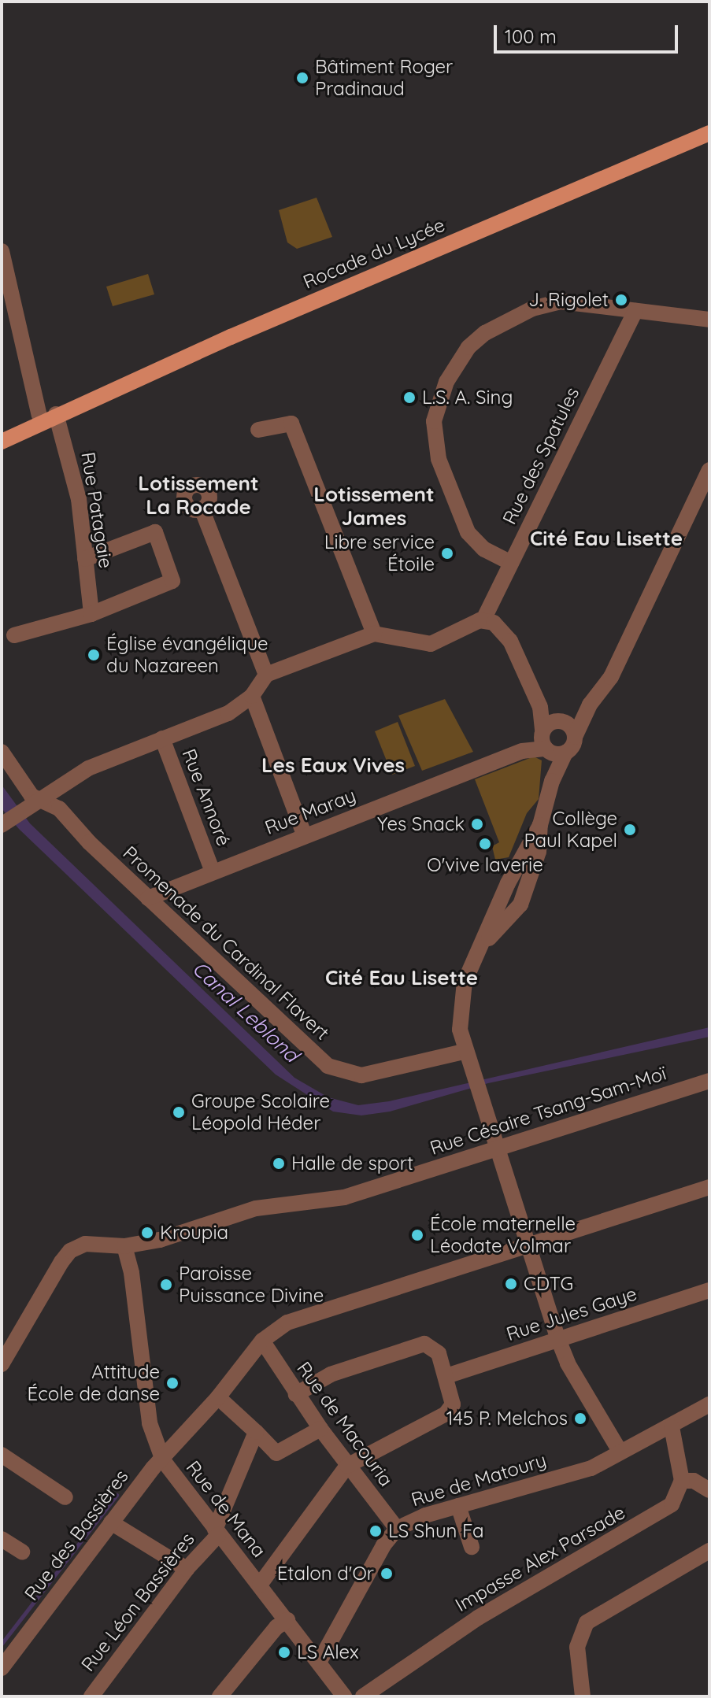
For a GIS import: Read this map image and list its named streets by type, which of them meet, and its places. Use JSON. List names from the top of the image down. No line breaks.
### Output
{"streets":{"main road":["Rocade du Lycée"],"street":["Rue des Spatules","Rue Patagaie","Rue Annoré","Rue Maray","Promenade du Cardinal Flavert","Rue Césaire Tsang-Sam-Moï","Rue Jules Gaye","Rue de Macouria","Rue de Matoury","Rue de Mana","Rue des Bassières","Impasse Alex Parsade","Rue Léon Bassières"]},"crossings":[["Rocade du Lycée","Rue Patagaie"],["Rue Annoré","Rue Maray"],["Rue Maray","Promenade du Cardinal Flavert"],["Rue Césaire Tsang-Sam-Moï","Rue de Mana"],["Rue de Macouria","Rue de Matoury"],["Rue de Macouria","Rue des Bassières"],["Rue de Matoury","Rue de Mana"],["Rue de Mana","Rue des Bassières"],["Rue de Mana","Rue Léon Bassières"]],"districts":["Lotissement La Rocade","Lotissement James","Cité Eau Lisette","Les Eaux Vives","Cité Eau Lisette"],"water":["Canal Leblond"],"places":["Bâtiment Roger Pradinaud","J. Rigolet","L.S. A. Sing","Libre service Étoile","Église évangélique du Nazareen","Yes Snack","Collège Paul Kapel","O'vive laverie","Groupe Scolaire Léopold Héder","Halle de sport","Kroupia","École maternelle Léodate Volmar","CDTG","Paroisse Puissance Divine","Attitude École de danse","145 P. Melchos","LS Shun Fa","Etalon d'Or","LS Alex"],"scale_bar":"100 m"}
